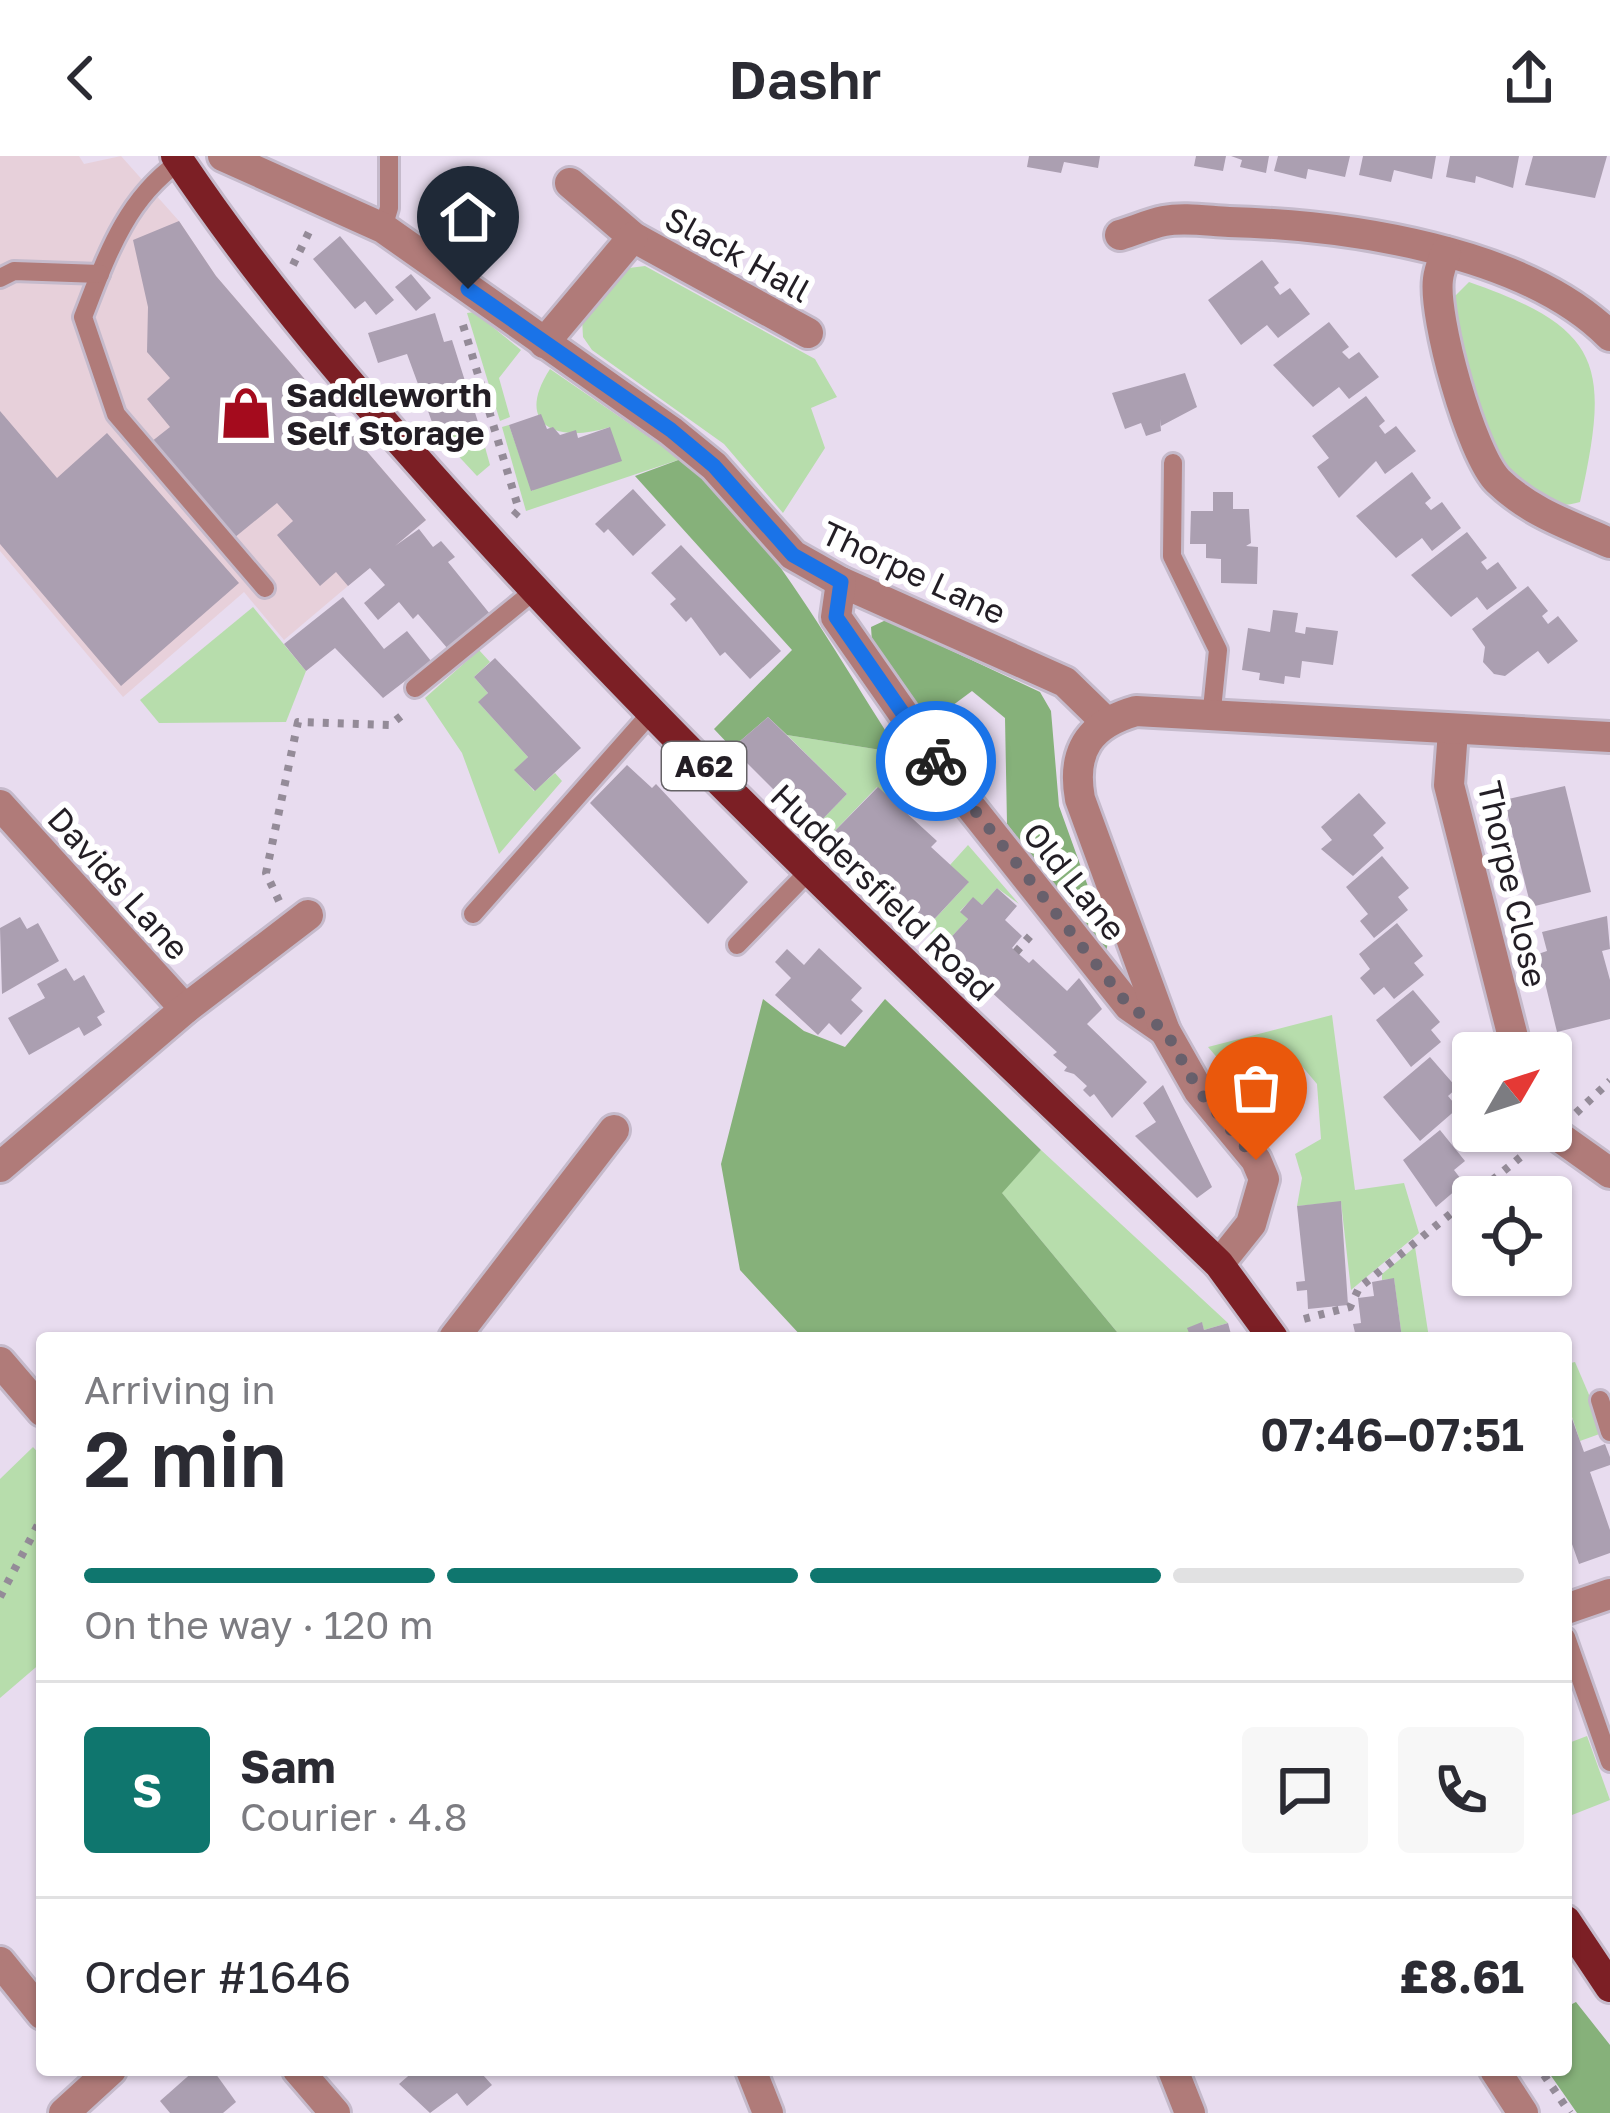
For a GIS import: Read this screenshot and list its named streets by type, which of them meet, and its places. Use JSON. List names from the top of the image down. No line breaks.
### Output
{"streets":{"main road":["A62","Huddersfield Road"],"street":["Slack Hall","Thorpe Lane","Old Lane","Davids Lane","Thorpe Close"]},"crossings":[["Slack Hall","Thorpe Lane"],["Thorpe Lane","Old Lane"],["Old Lane","Huddersfield Road"]],"places":{"shop":["Saddleworth Self Storage"]},"north":"top right","page":{"header":"Dashr","heading":["2 min","Arriving in","07:46–07:51"],"panel":["Sam","Courier · 4.8","Order #1646","£8.61"],"bar":"On the way · 120 m","round":"S"}}
